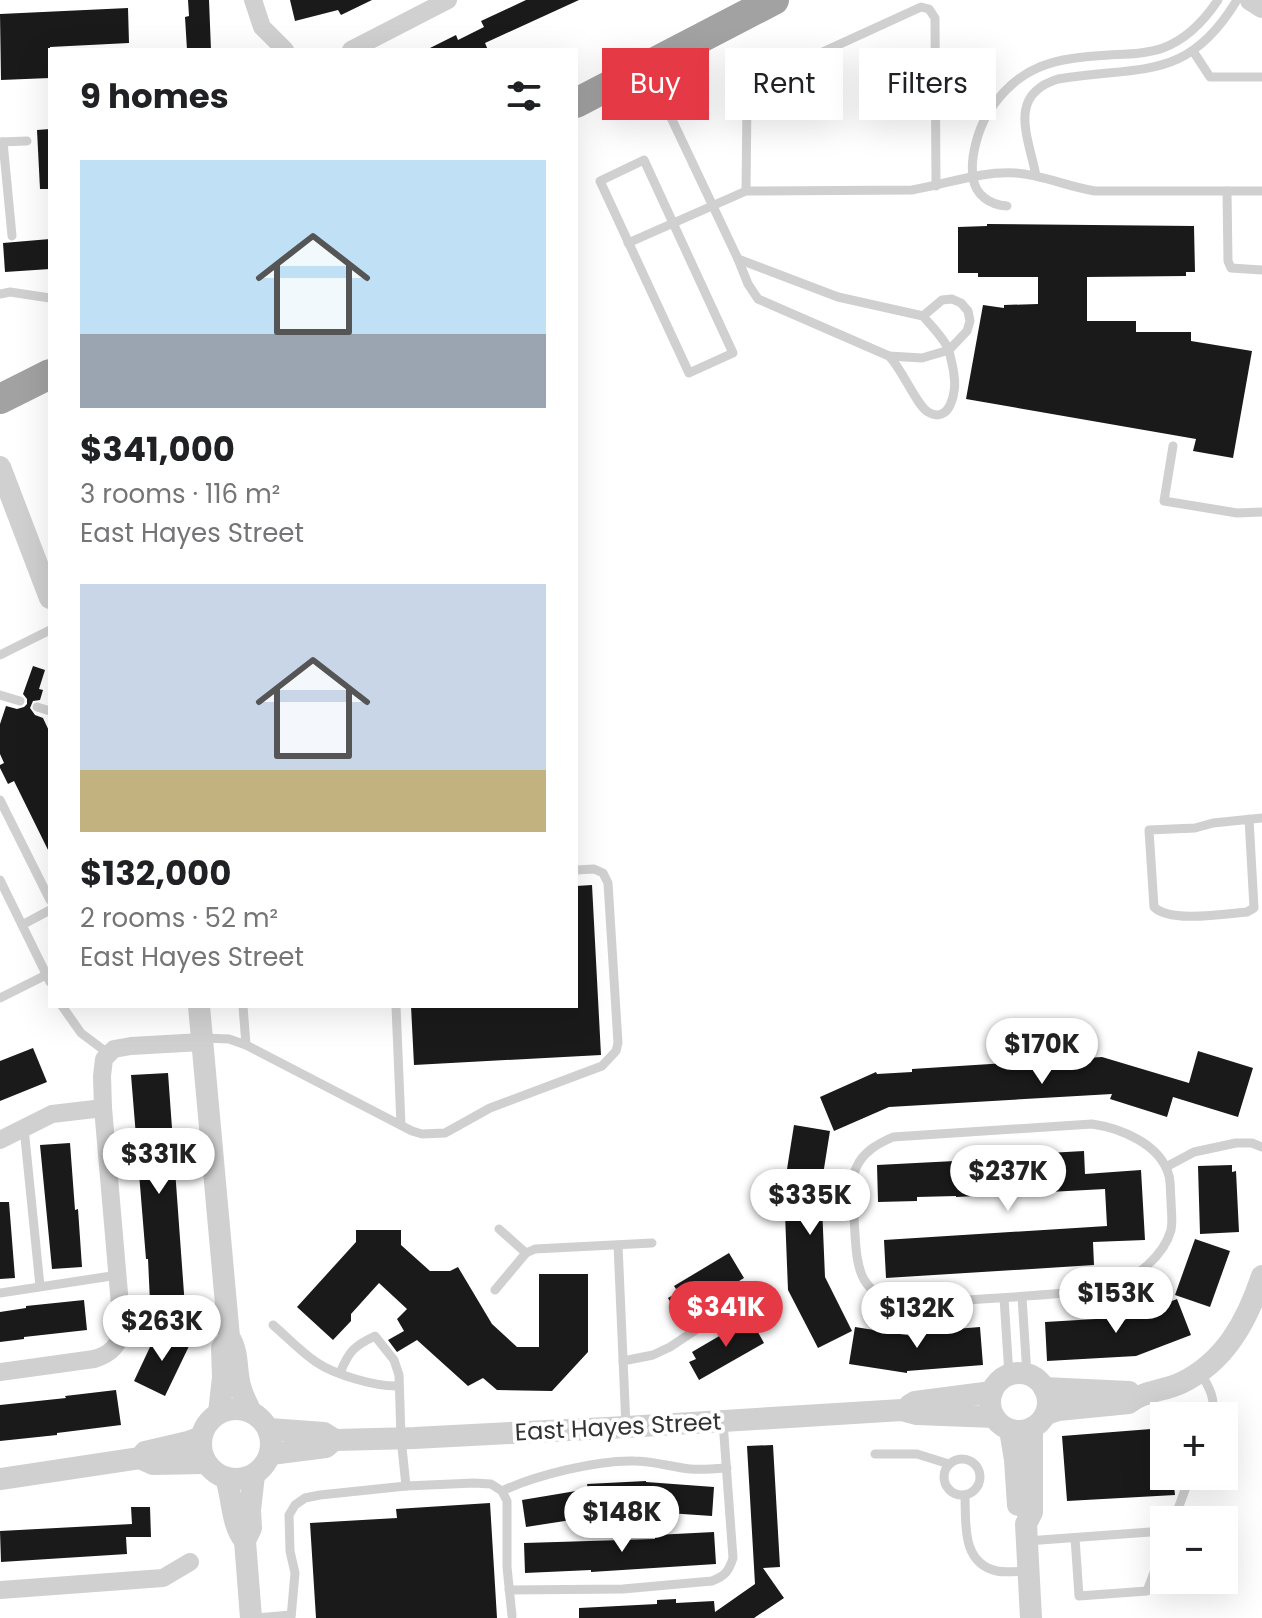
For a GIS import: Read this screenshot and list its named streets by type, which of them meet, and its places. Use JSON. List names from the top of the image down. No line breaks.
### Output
{"streets":{"street":["East Hayes Street"]},"page":{"chip":["Buy","Rent","Filters"],"heading":"9 homes","list":[{"name":"$341,000","note":"3 rooms · 116 m² · East Hayes Street"},{"name":"$132,000","note":"2 rooms · 52 m² · East Hayes Street"}],"price":["$170K","$331K","$237K","$335K","$153K","$341K","$132K","$263K","$148K"],"map_buttons":["+","−"]}}
